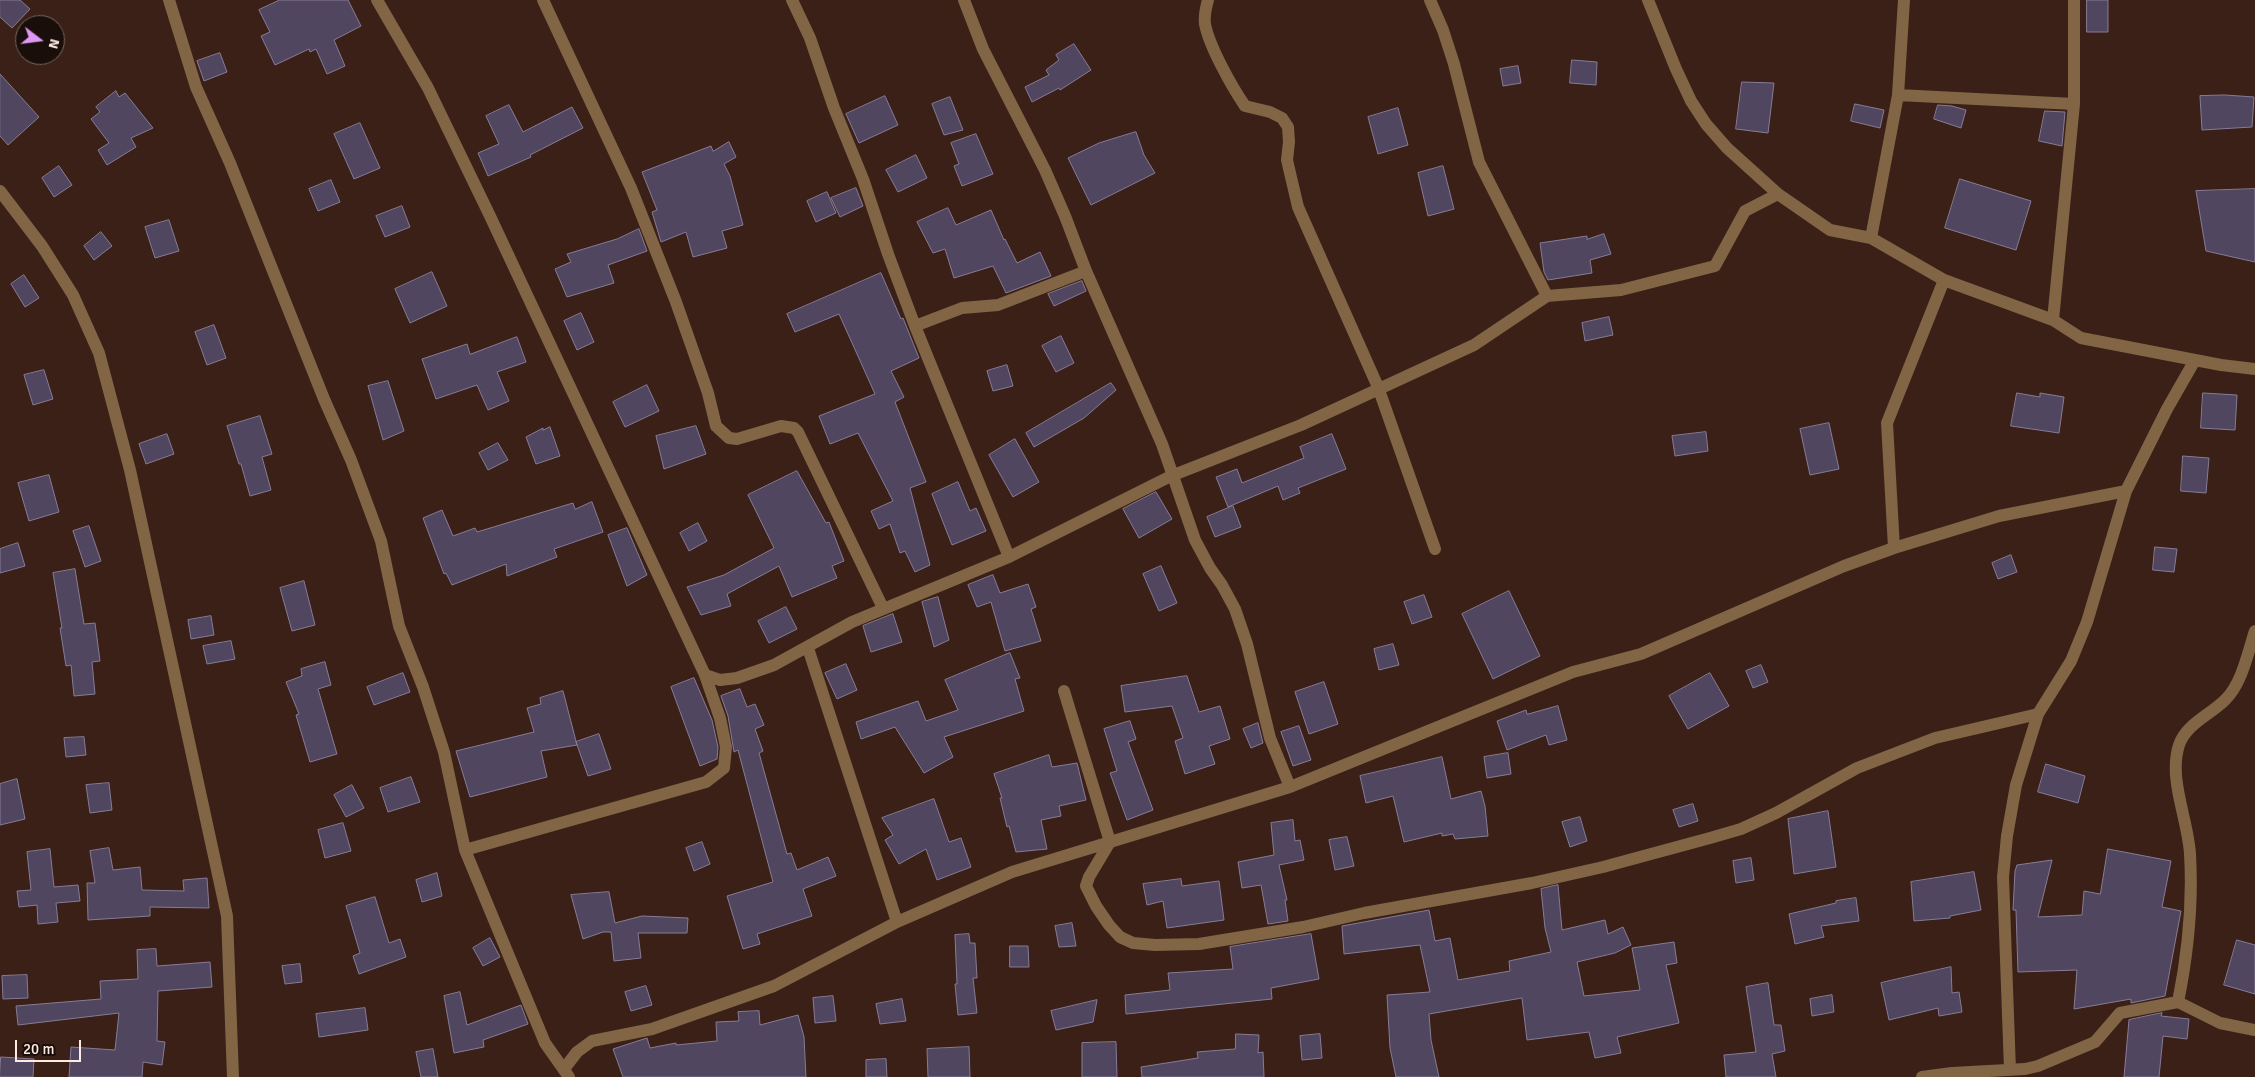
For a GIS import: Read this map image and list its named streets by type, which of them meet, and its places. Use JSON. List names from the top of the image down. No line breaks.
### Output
{"scale_bar":"20 m","north":"right"}
